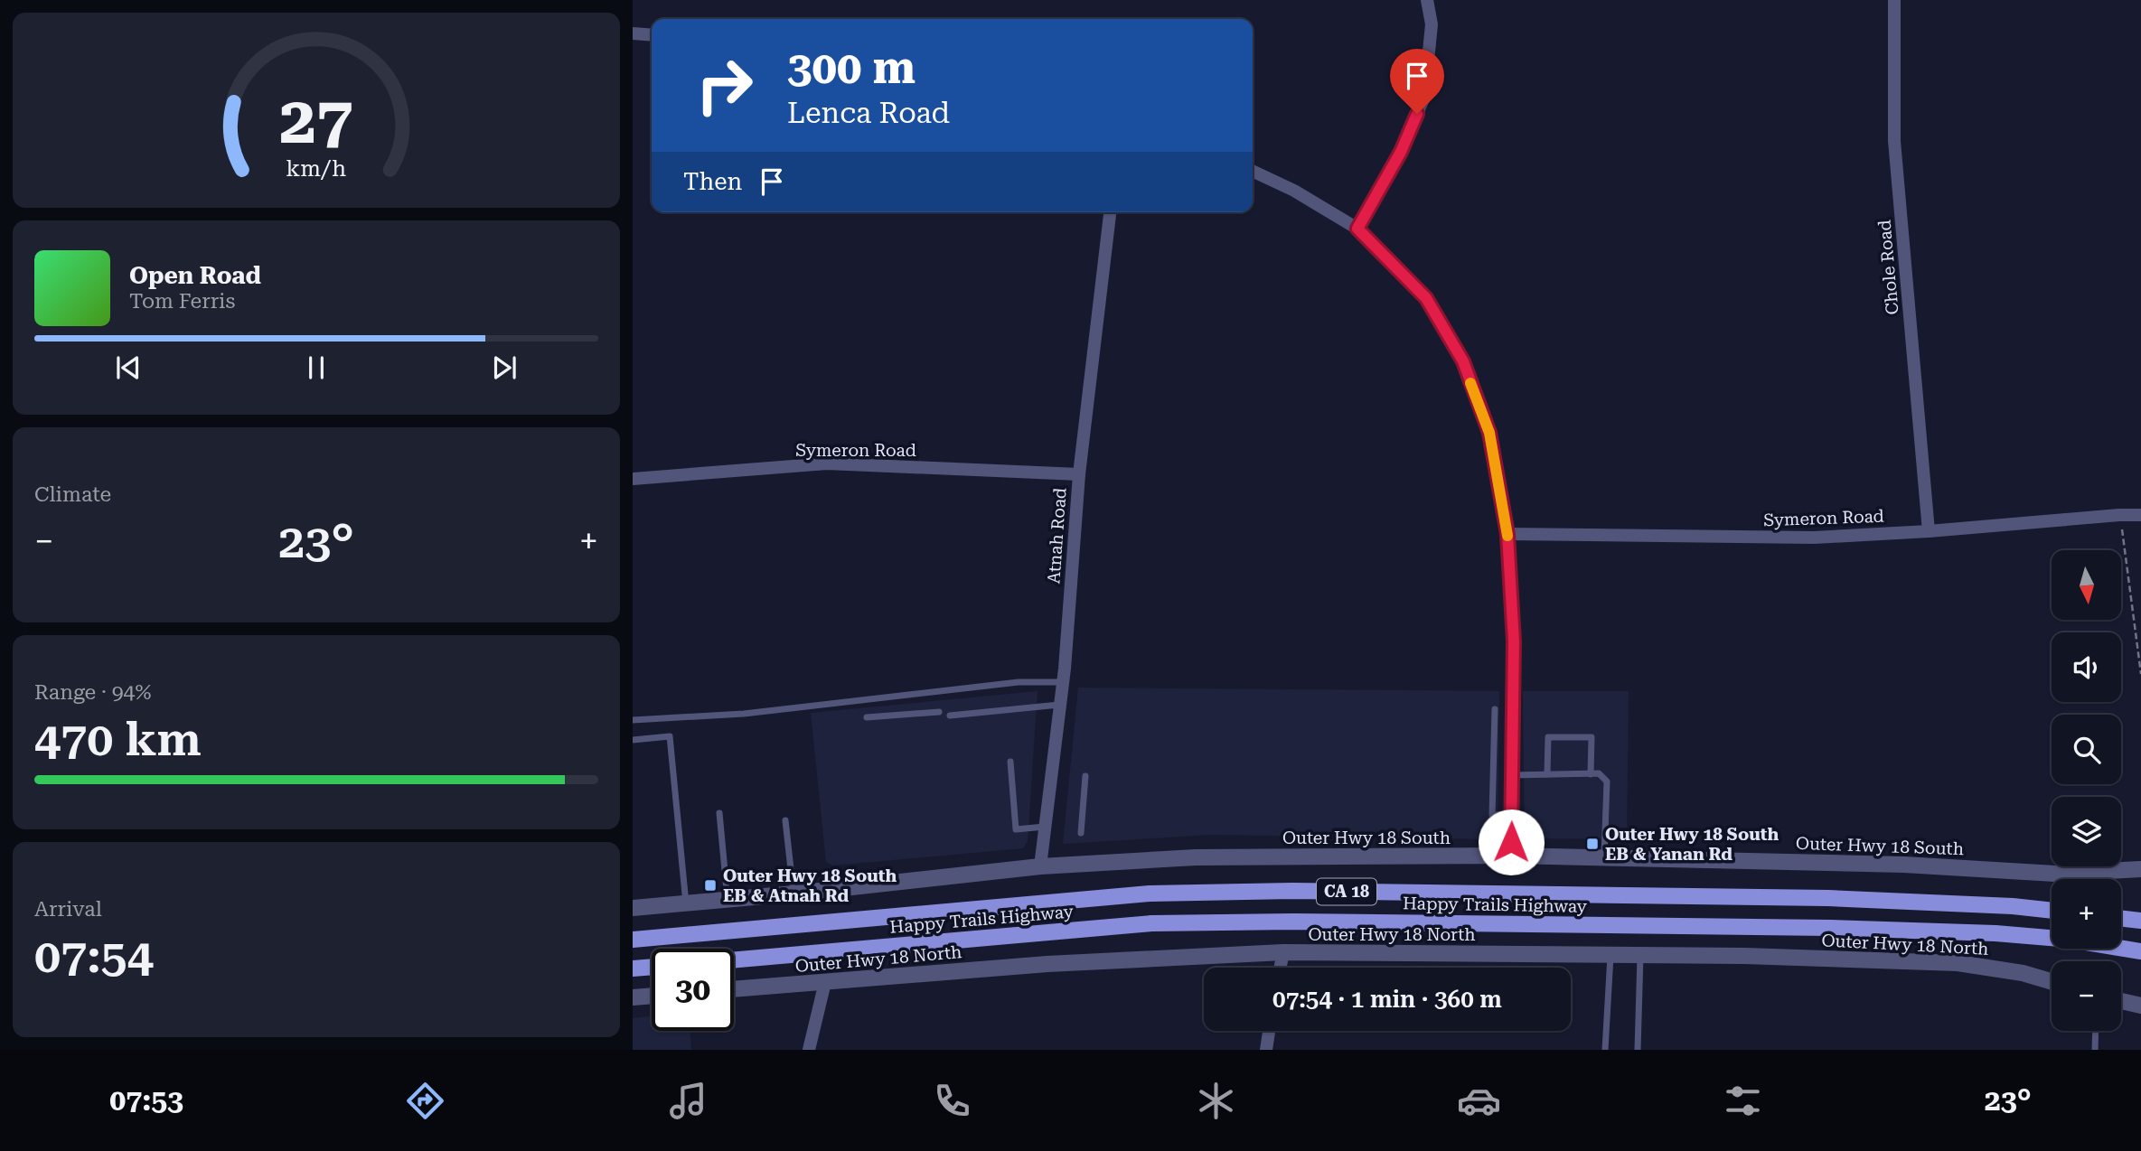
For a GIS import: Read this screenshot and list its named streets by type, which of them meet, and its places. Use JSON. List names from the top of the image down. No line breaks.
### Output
{"streets":{"main road":["CA 18","Happy Trails Highway"],"street":["Chole Road","Symeron Road","Atnah Road","Outer Hwy 18 South","Outer Hwy 18 North"]},"crossings":[["Chole Road","Symeron Road"],["Symeron Road","Atnah Road"],["Atnah Road","Outer Hwy 18 South"]],"places":{"transit":["Outer Hwy 18 South EB & Yanan Rd","Outer Hwy 18 South EB & Atnah Rd"]},"north":"bottom","page":{"turn":["300 m","Lenca Road"],"then":"Then","song":["Open Road","Tom Ferris"],"tile":["Climate",["Range · 94%","470 km"],["Arrival","07:54"]],"heat":["−","23°","+"],"map_buttons":["+","−"],"limit":"30","trip":"07:54 · 1 min · 360 m","tabs":["07:53","23°"],"gauge":["27","km/h"]}}
